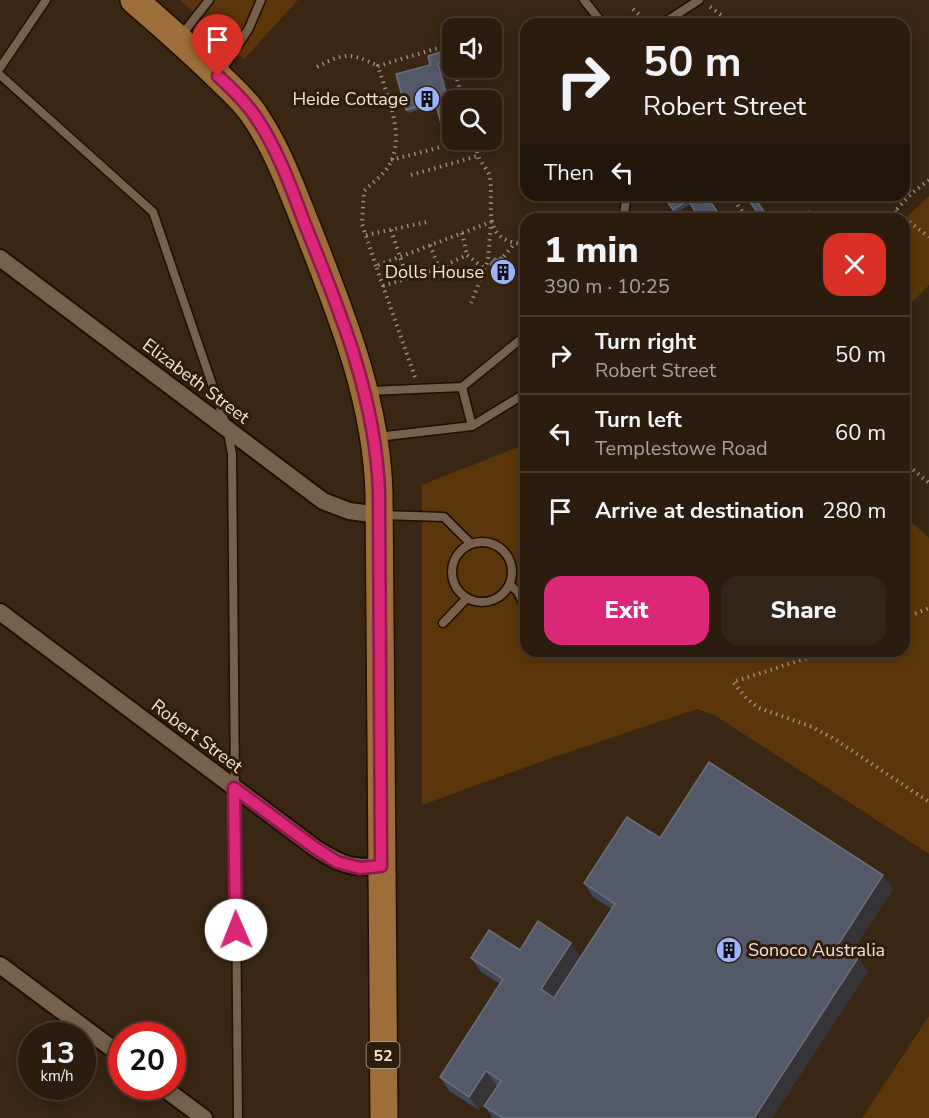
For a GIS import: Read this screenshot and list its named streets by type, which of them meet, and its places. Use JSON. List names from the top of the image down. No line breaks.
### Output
{"streets":{"main road":["52"],"street":["Elizabeth Street","Robert Street"]},"crossings":[["Elizabeth Street","52"],["Robert Street","52"]],"places":{"building":["Heide Cottage","Dolls House","Sonoco Australia"]},"page":{"turn":["50 m","Robert Street"],"then":"Then","heading":["1 min","390 m · 10:25"],"list":[{"name":"Turn right","note":"Robert Street","value":"50 m"},{"name":"Turn left","note":"Templestowe Road","value":"60 m"},{"name":"Arrive at destination","value":"280 m"}],"buttons":["Exit","Share"],"speed":"13 km/h","limit":"20"}}
